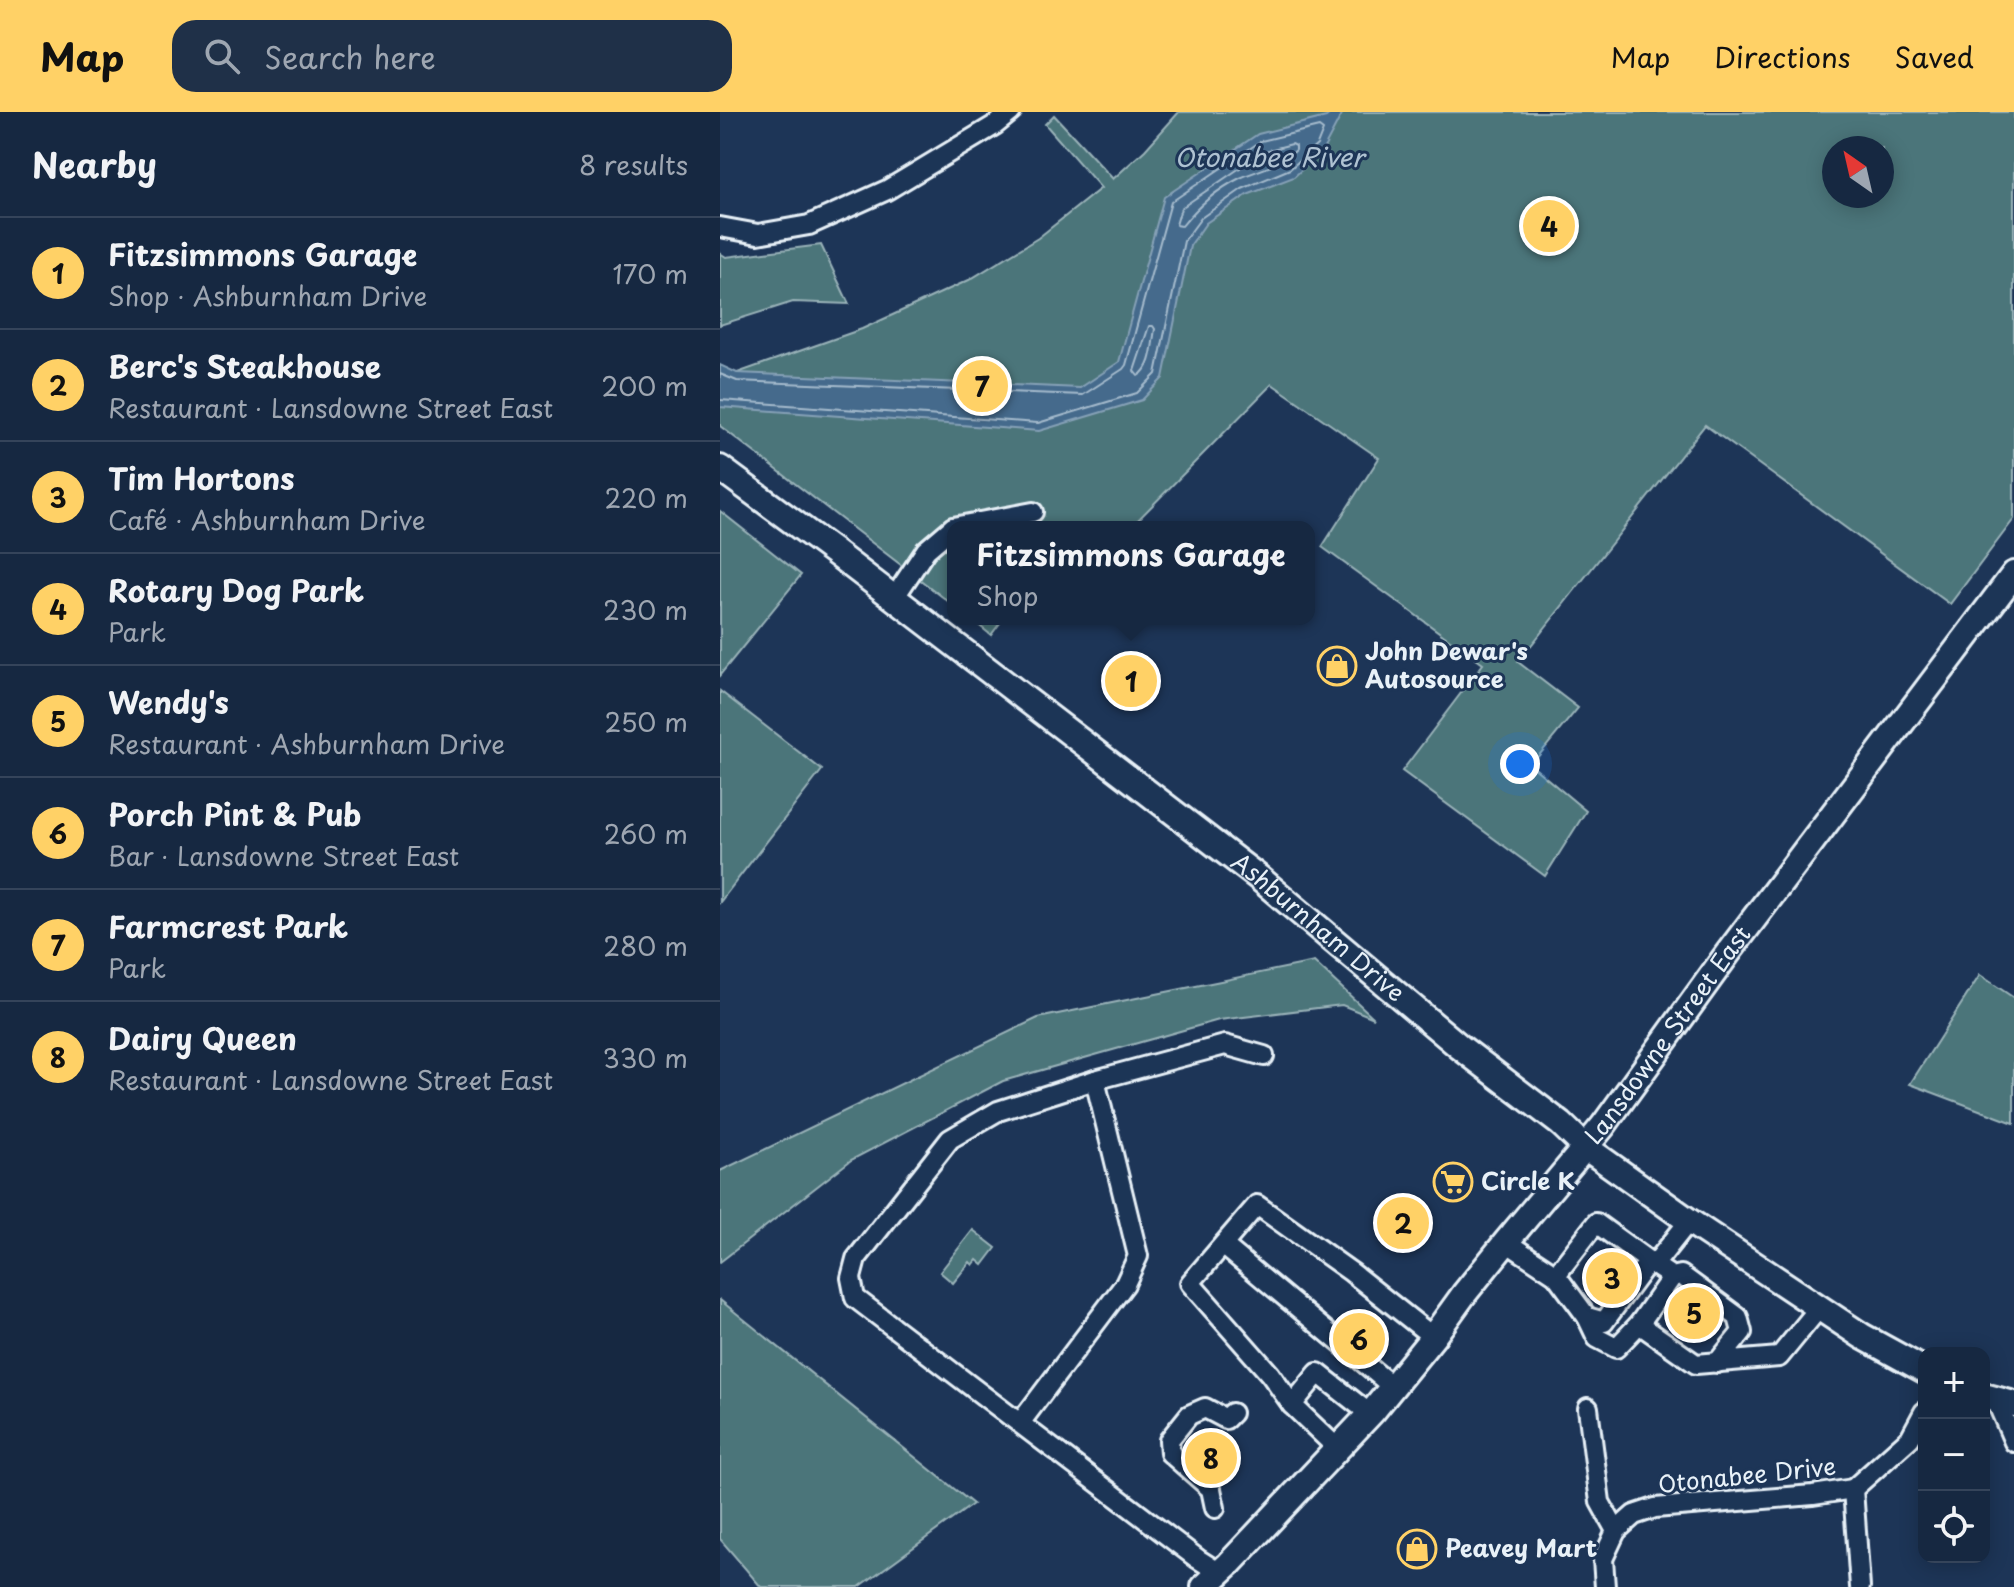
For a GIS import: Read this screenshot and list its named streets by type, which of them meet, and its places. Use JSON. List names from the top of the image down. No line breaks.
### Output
{"streets":{"main road":["Ashburnham Drive","Lansdowne Street East"],"street":["Otonabee Drive"]},"crossings":[["Ashburnham Drive","Lansdowne Street East"]],"water":["Otonabee River"],"places":{"shop":["John Dewar's Autosource","Peavey Mart"],"supermarket":["Circle K"]},"north":"top left","page":{"header":"Map","search":"Search here","nav":["Map","Directions","Saved"],"heading":["Nearby","8 results"],"pins":["4","7","1","2","3","5","6","8"],"list":[{"mark":"1","name":"Fitzsimmons Garage","note":"Shop · Ashburnham Drive","value":"170 m"},{"mark":"2","name":"Berc's Steakhouse","note":"Restaurant · Lansdowne Street East","value":"200 m"},{"mark":"3","name":"Tim Hortons","note":"Café · Ashburnham Drive","value":"220 m"},{"mark":"4","name":"Rotary Dog Park","note":"Park","value":"230 m"},{"mark":"5","name":"Wendy's","note":"Restaurant · Ashburnham Drive","value":"250 m"},{"mark":"6","name":"Porch Pint & Pub","note":"Bar · Lansdowne Street East","value":"260 m"},{"mark":"7","name":"Farmcrest Park","note":"Park","value":"280 m"},{"mark":"8","name":"Dairy Queen","note":"Restaurant · Lansdowne Street East","value":"330 m"}],"popup":["Fitzsimmons Garage","Shop"],"map_buttons":["+","−"]}}
